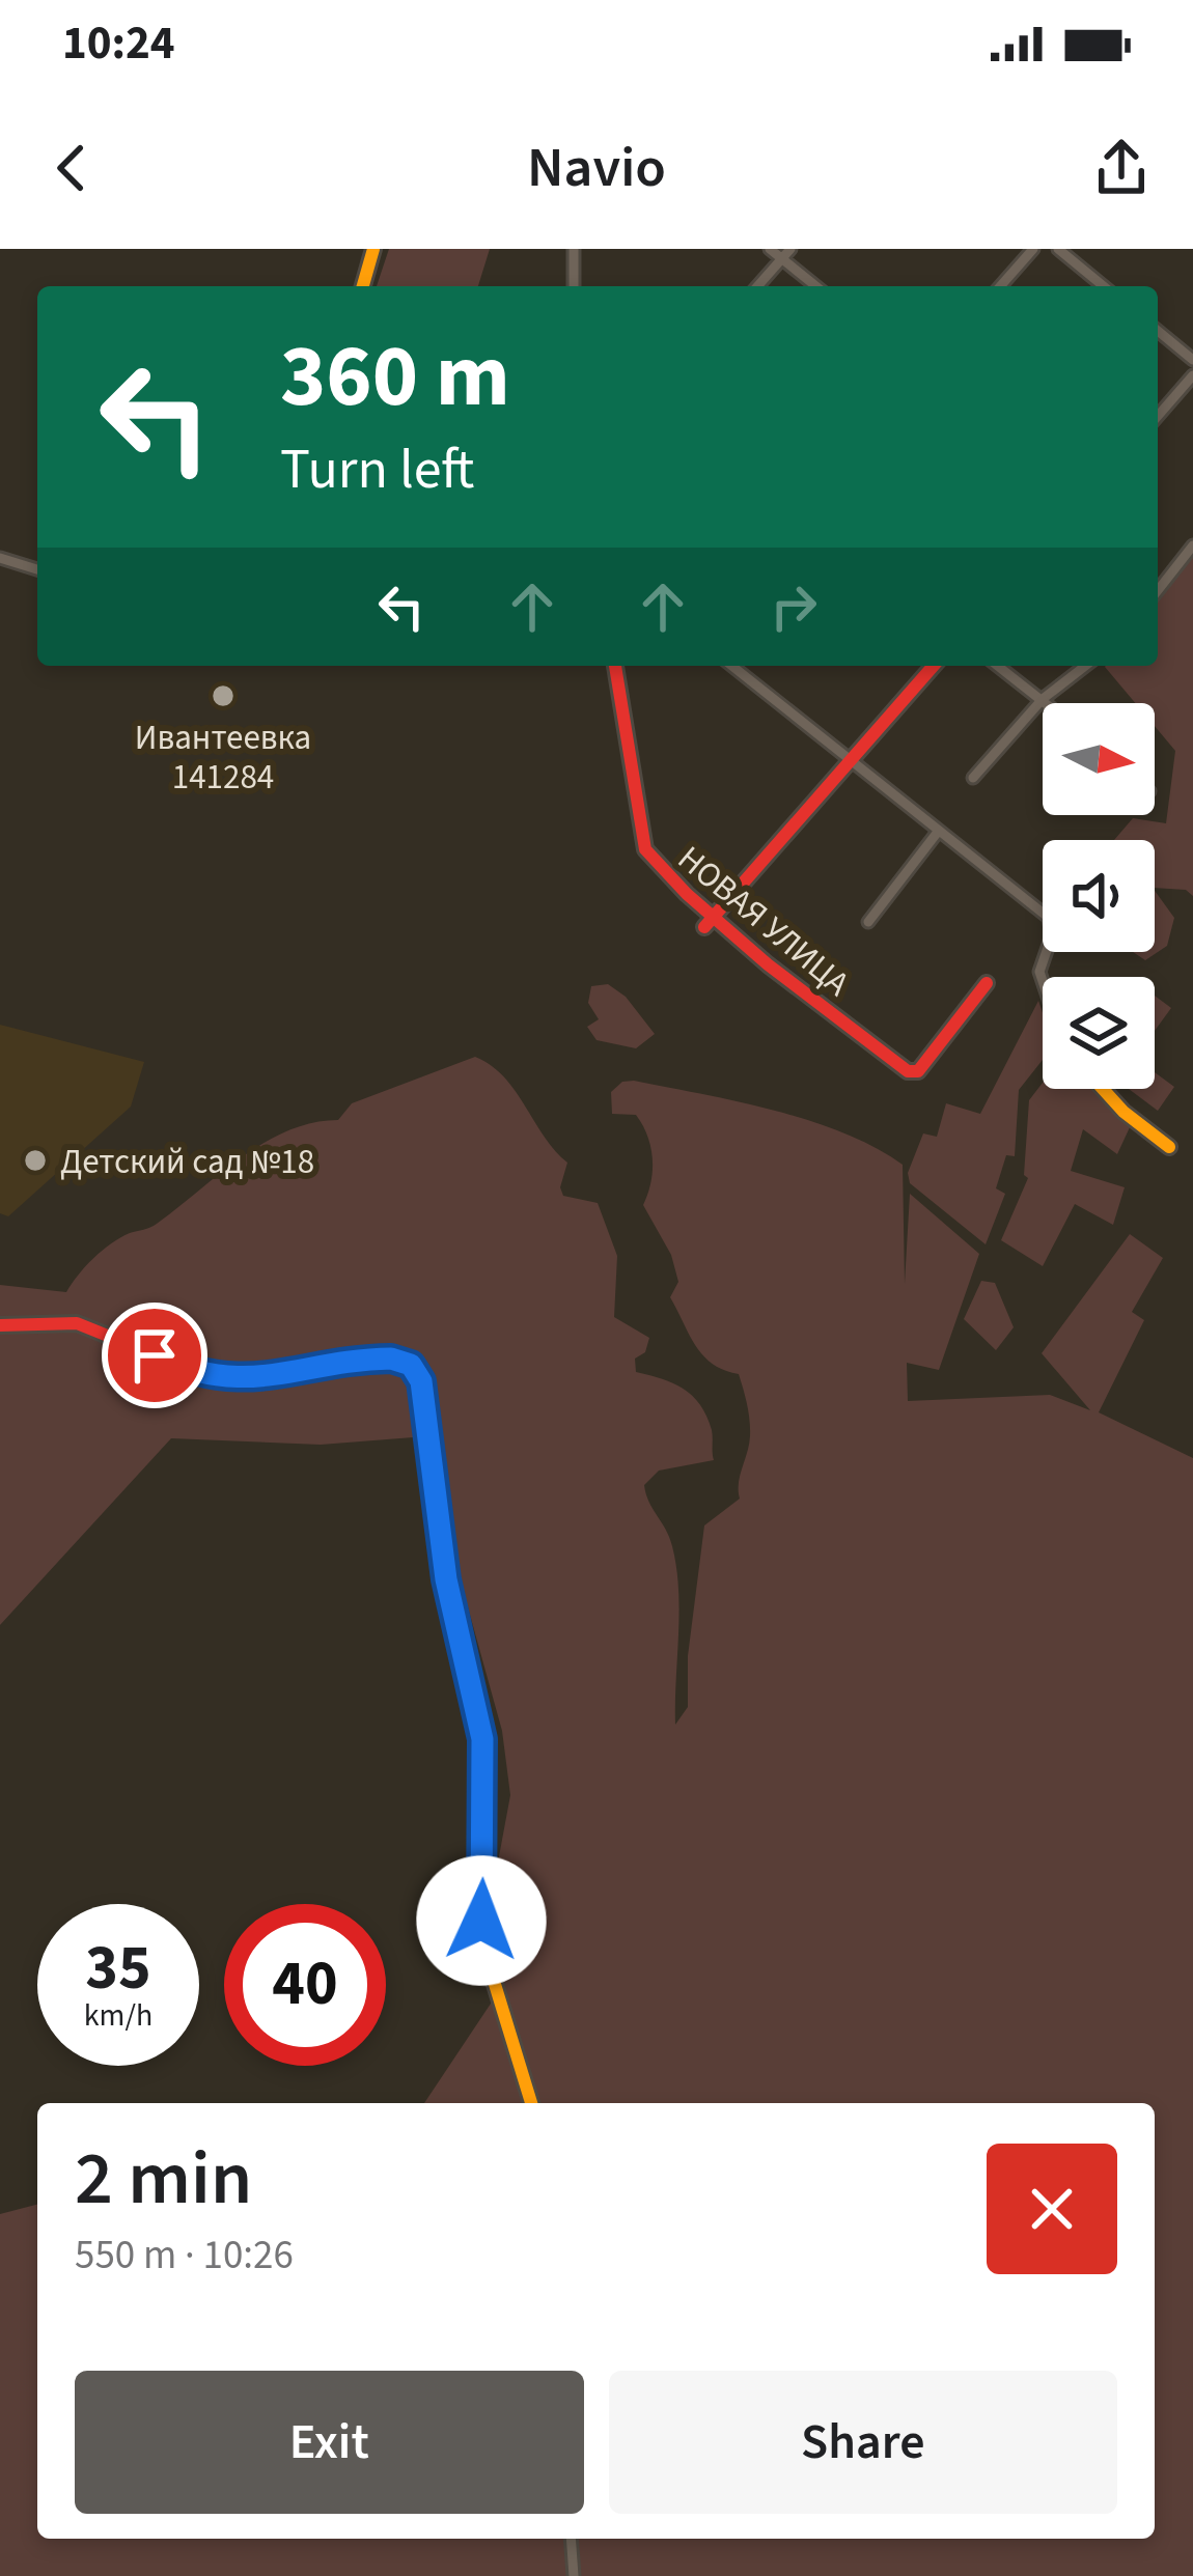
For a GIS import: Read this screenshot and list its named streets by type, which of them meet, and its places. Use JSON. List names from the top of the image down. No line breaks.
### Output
{"streets":{"street":["НОВАЯ УЛИЦА"]},"places":["Ивантеевка 141284","Детский сад №18"],"north":"right","page":{"status":"10:24","header":"Navio","turn":["360 m","Turn left"],"speed":"35 km/h","limit":"40","heading":["2 min","550 m · 10:26"],"buttons":["Exit","Share"]}}
